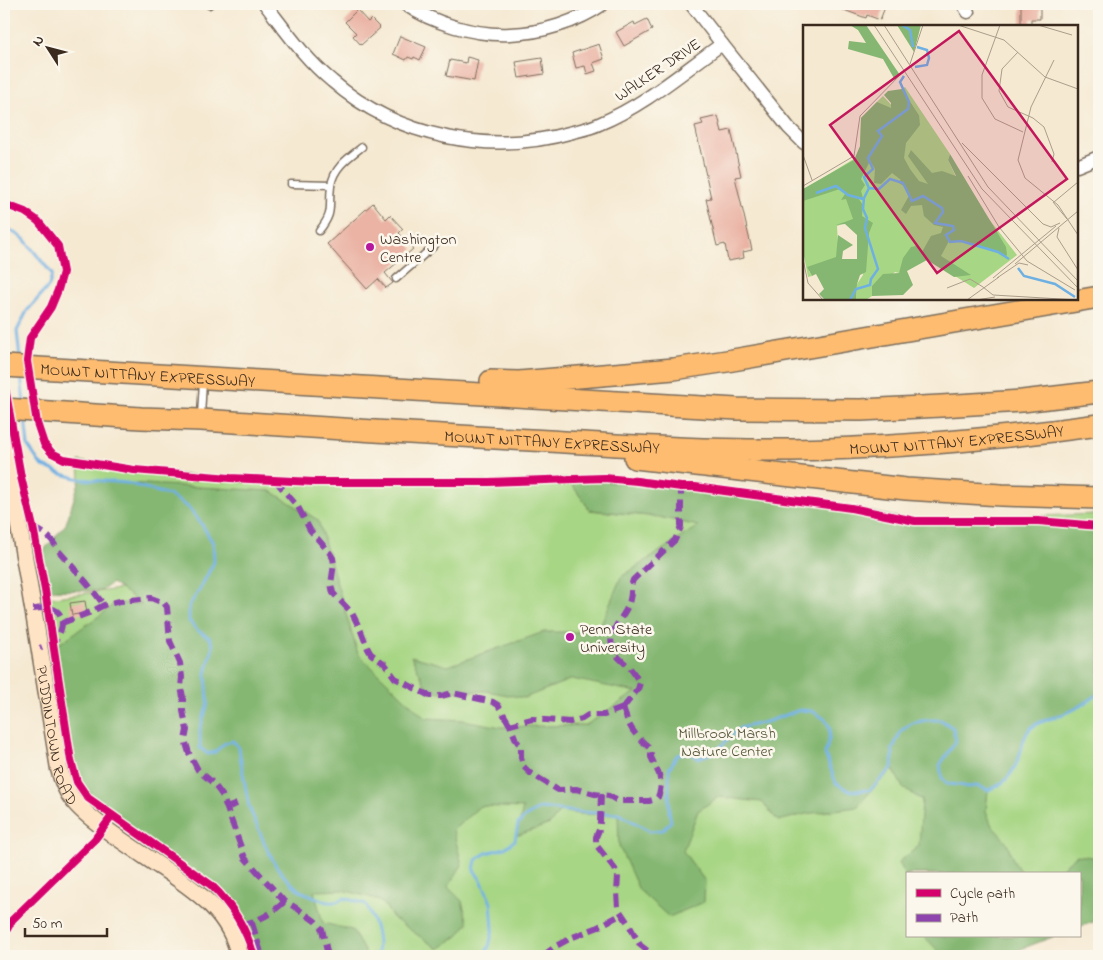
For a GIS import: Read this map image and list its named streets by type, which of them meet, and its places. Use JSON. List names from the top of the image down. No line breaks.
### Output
{"streets":{"highway":["MOUNT NITTANY EXPRESSWAY"],"street":["WALKER DRIVE","PUDDINTOWN ROAD"]},"parks":["Millbrook Marsh Nature Center"],"places":["Washington Centre","Penn State University"],"legend":["Cycle path","Path"],"scale_bar":"50 m","north":"top left"}
